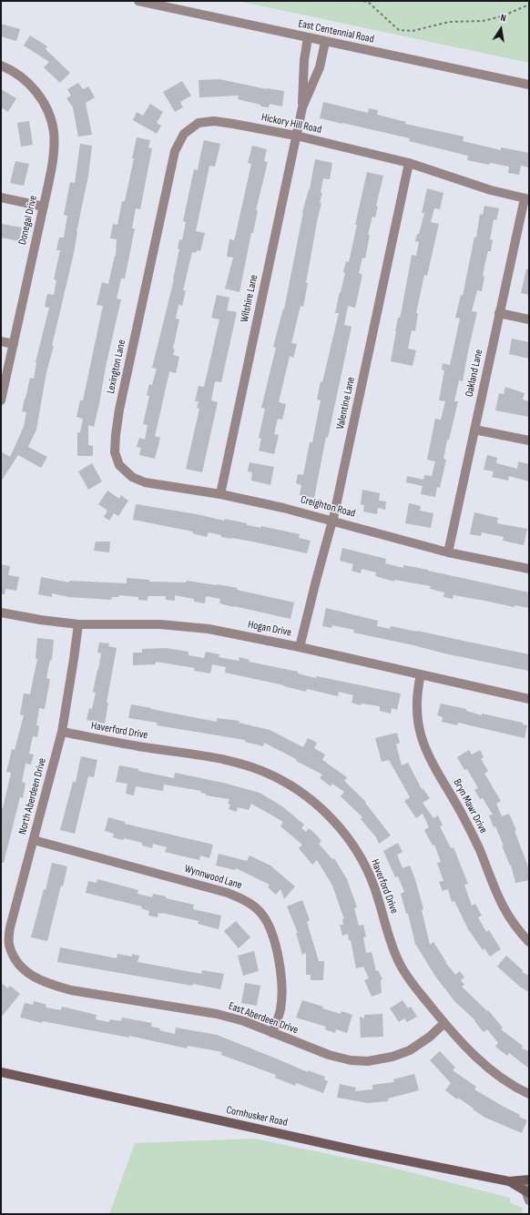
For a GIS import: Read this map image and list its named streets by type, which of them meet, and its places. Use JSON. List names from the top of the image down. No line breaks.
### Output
{"streets":{"main road":["Cornhusker Road"],"street":["East Centennial Road","Hickory Hill Road","Donegal Drive","Wilshire Lane","Lexington Lane","Oakland Lane","Valentine Lane","Creighton Road","Hogan Drive","Haverford Drive","North Aberdeen Drive","Bryn Mawr Drive","Wynnwood Lane","East Aberdeen Drive"]},"crossings":[["East Centennial Road","Wilshire Lane"],["Hickory Hill Road","Wilshire Lane"],["Hickory Hill Road","Lexington Lane"],["Hickory Hill Road","Oakland Lane"],["Hickory Hill Road","Valentine Lane"],["Wilshire Lane","Creighton Road"],["Lexington Lane","Creighton Road"],["Oakland Lane","Creighton Road"],["Valentine Lane","Creighton Road"],["Valentine Lane","Hogan Drive"],["Hogan Drive","North Aberdeen Drive"],["Hogan Drive","Bryn Mawr Drive"],["Haverford Drive","North Aberdeen Drive"],["Haverford Drive","East Aberdeen Drive"],["North Aberdeen Drive","Wynnwood Lane"],["North Aberdeen Drive","East Aberdeen Drive"],["Wynnwood Lane","East Aberdeen Drive"]],"north":"top"}
